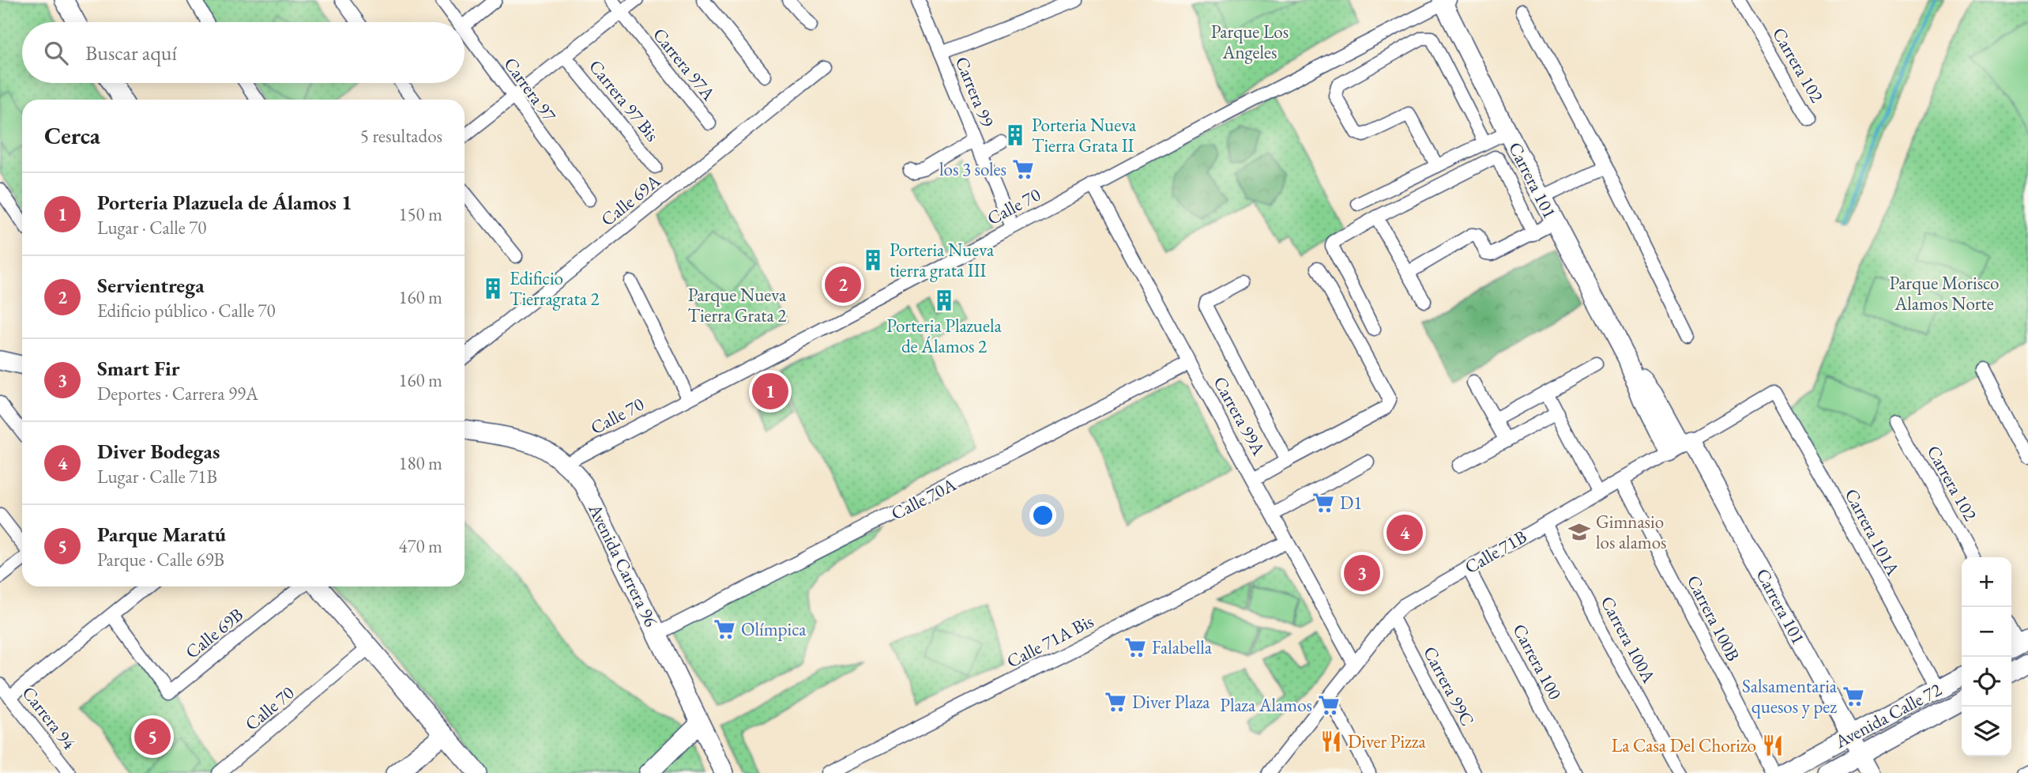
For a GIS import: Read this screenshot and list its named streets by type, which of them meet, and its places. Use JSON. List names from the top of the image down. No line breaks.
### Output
{"streets":{"main road":["Carrera 101","Avenida Carrera 96","Avenida Calle 72"],"street":["Carrera 97A","Carrera 102","Carrera 97","Carrera 99","Carrera 97 Bis","Calle 69A","Calle 70","Carrera 99A","Calle 70A","Carrera 101A","Calle 71B","Carrera 100B","Calle 69B","Carrera 100A","Calle 71A Bis","Carrera 100","Carrera 99C","Carrera 94"]},"crossings":[["Carrera 99","Calle 70"],["Carrera 101","Calle 70"],["Carrera 101","Calle 71B"],["Carrera 101","Avenida Calle 72"],["Calle 70","Carrera 99A"],["Calle 70","Avenida Carrera 96"],["Carrera 99A","Calle 70A"],["Carrera 99A","Calle 71B"],["Carrera 99A","Calle 71A Bis"],["Calle 70A","Avenida Carrera 96"],["Carrera 101A","Calle 71B"],["Carrera 101A","Avenida Calle 72"],["Calle 71B","Carrera 100B"],["Calle 71B","Carrera 100A"],["Calle 71B","Carrera 100"],["Calle 71B","Carrera 99C"]],"parks":["Parque Los Angeles","Parque Morisco Alamos Norte","Parque Nueva Tierra Grata 2"],"places":{"building":["Porteria Nueva Tierra Grata II","Porteria Nueva tierra grata III","Edificio Tierragrata 2","Porteria Plazuela de Álamos 2"],"supermarket":["los 3 soles","D1","Olímpica","Falabella","Salsamentaria quesos y pez","Diver Plaza","Plaza Alamos"],"school or university":["Gimnasio los alamos"],"restaurant":["Diver Pizza","La Casa Del Chorizo"]},"page":{"search":"Buscar aquí","heading":["Cerca","5 resultados"],"list":[{"mark":"1","name":"Porteria Plazuela de Álamos 1","note":"Lugar · Calle 70","value":"150 m"},{"mark":"2","name":"Servientrega","note":"Edificio público · Calle 70","value":"160 m"},{"mark":"3","name":"Smart Fir","note":"Deportes · Carrera 99A","value":"160 m"},{"mark":"4","name":"Diver Bodegas","note":"Lugar · Calle 71B","value":"180 m"},{"mark":"5","name":"Parque Maratú","note":"Parque · Calle 69B","value":"470 m"}],"pins":["2","1","4","3","5"],"map_buttons":["+","−"]}}
